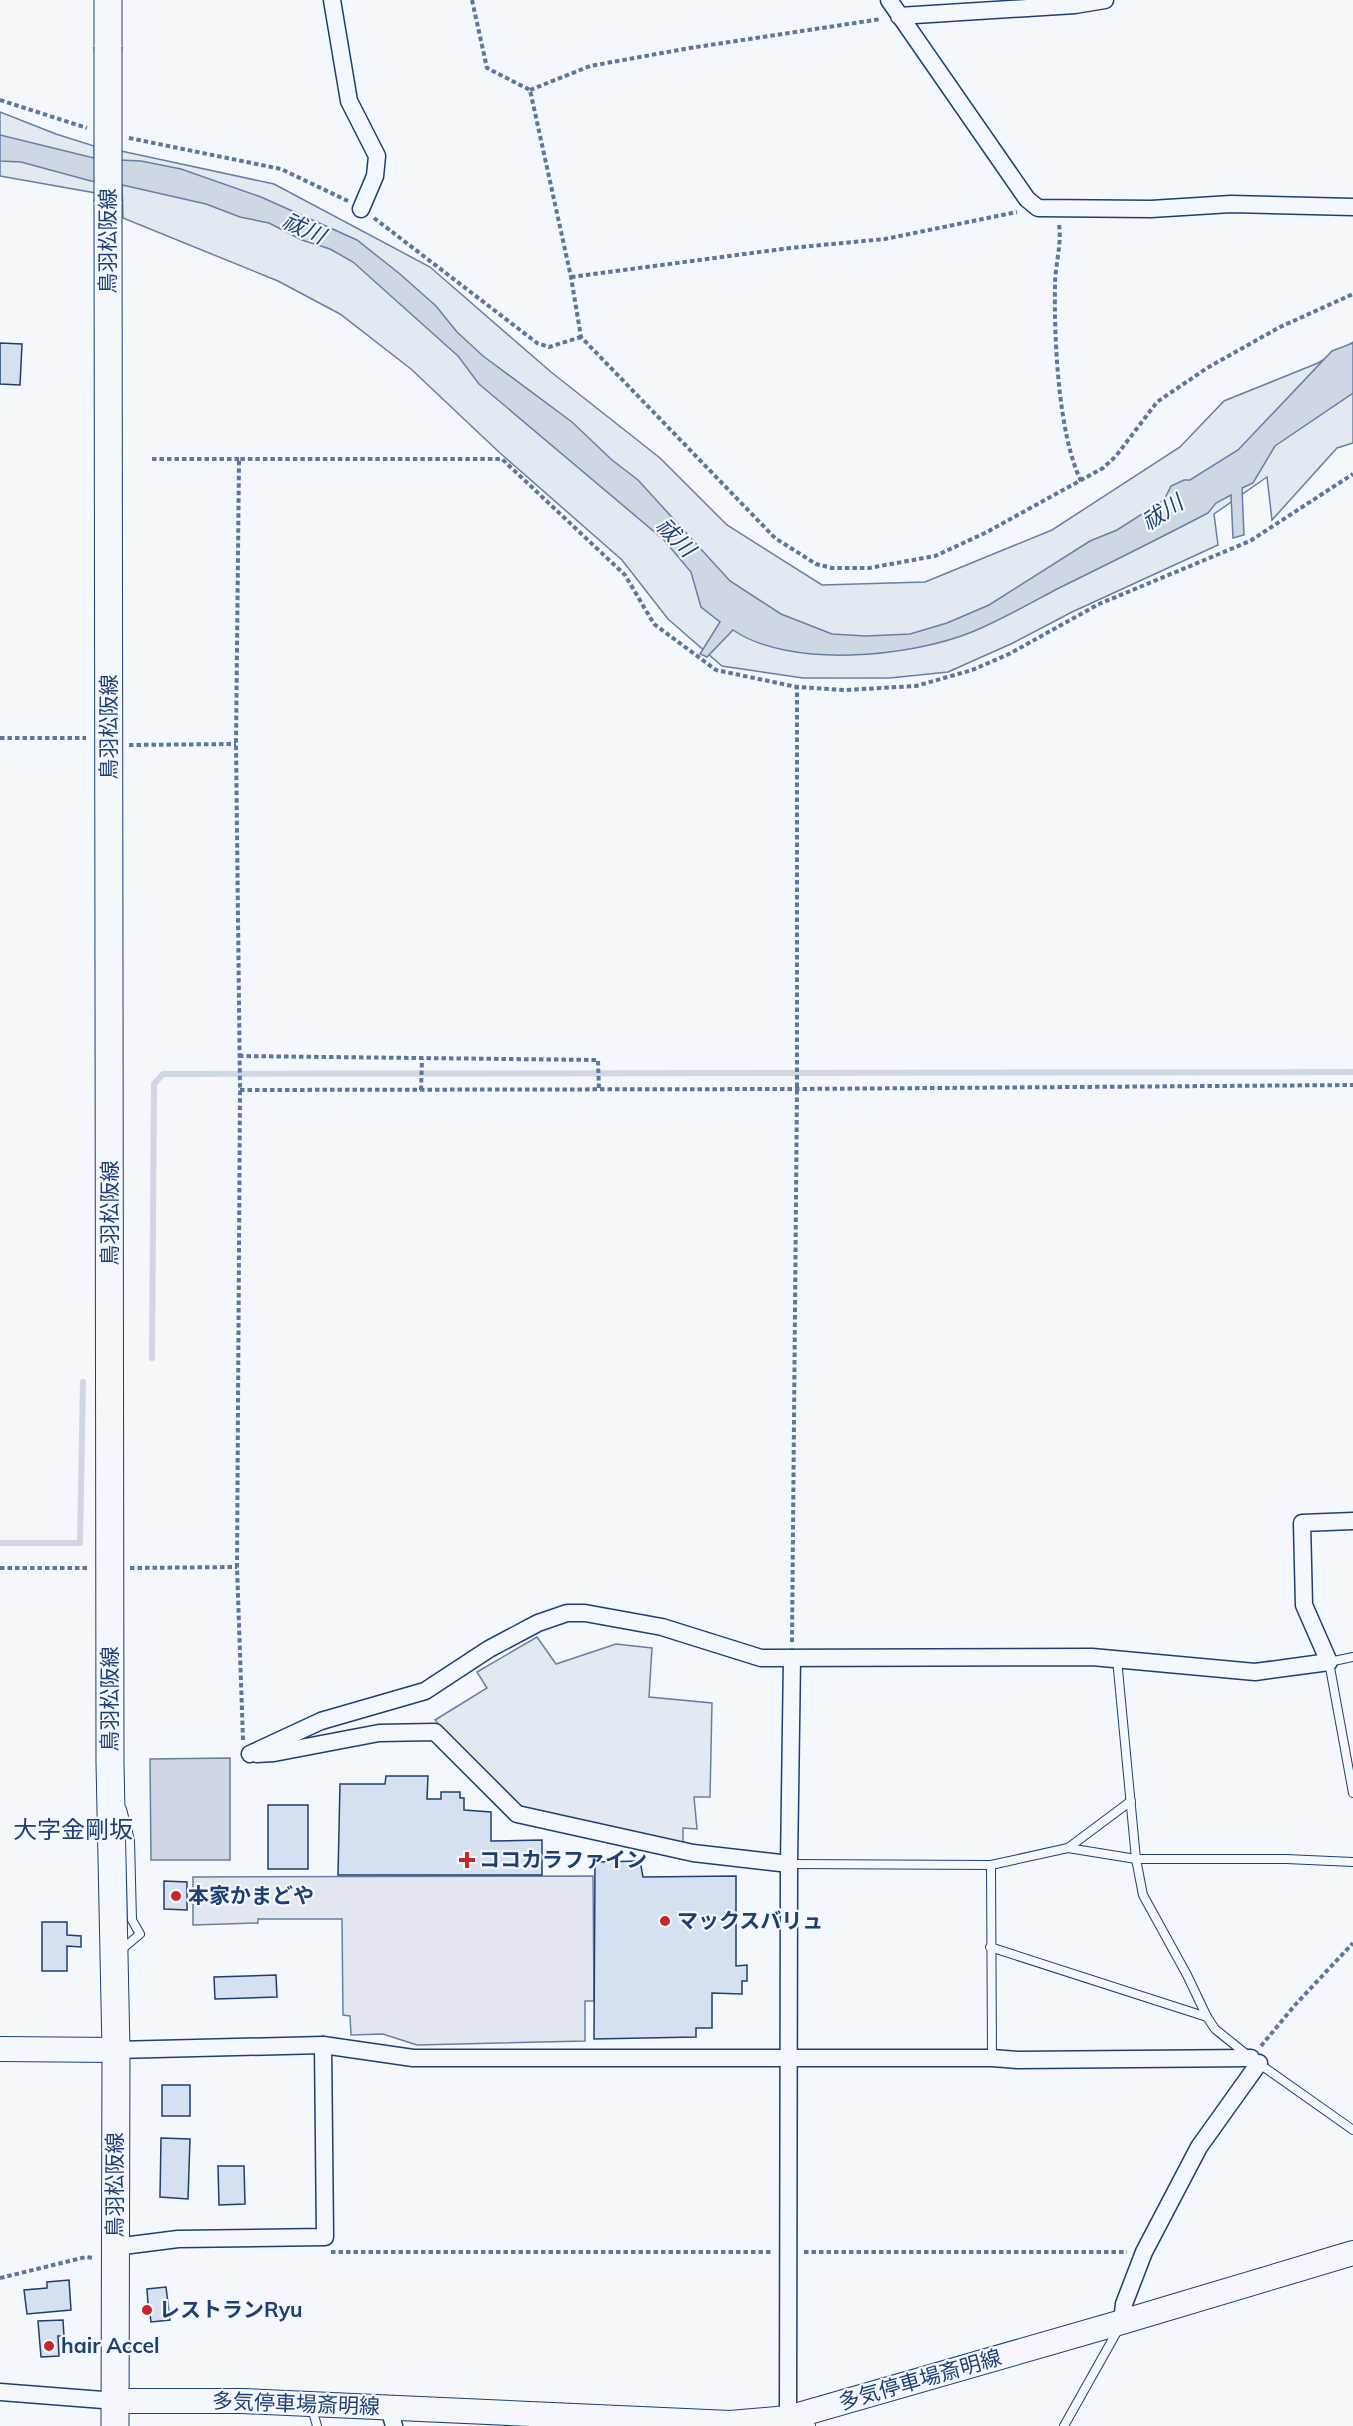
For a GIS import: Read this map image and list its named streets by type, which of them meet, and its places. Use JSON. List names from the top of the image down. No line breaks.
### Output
{"streets":{"main road":["鳥羽松阪線","多気停車場斎明線"]},"crossings":[["鳥羽松阪線","多気停車場斎明線"]],"districts":["大字金剛坂"],"water":["祓川"],"places":{"health":["ココカラファイン"],"other":["本家かまどや","マックスバリュ","レストランRyu","hair Accel"]}}
